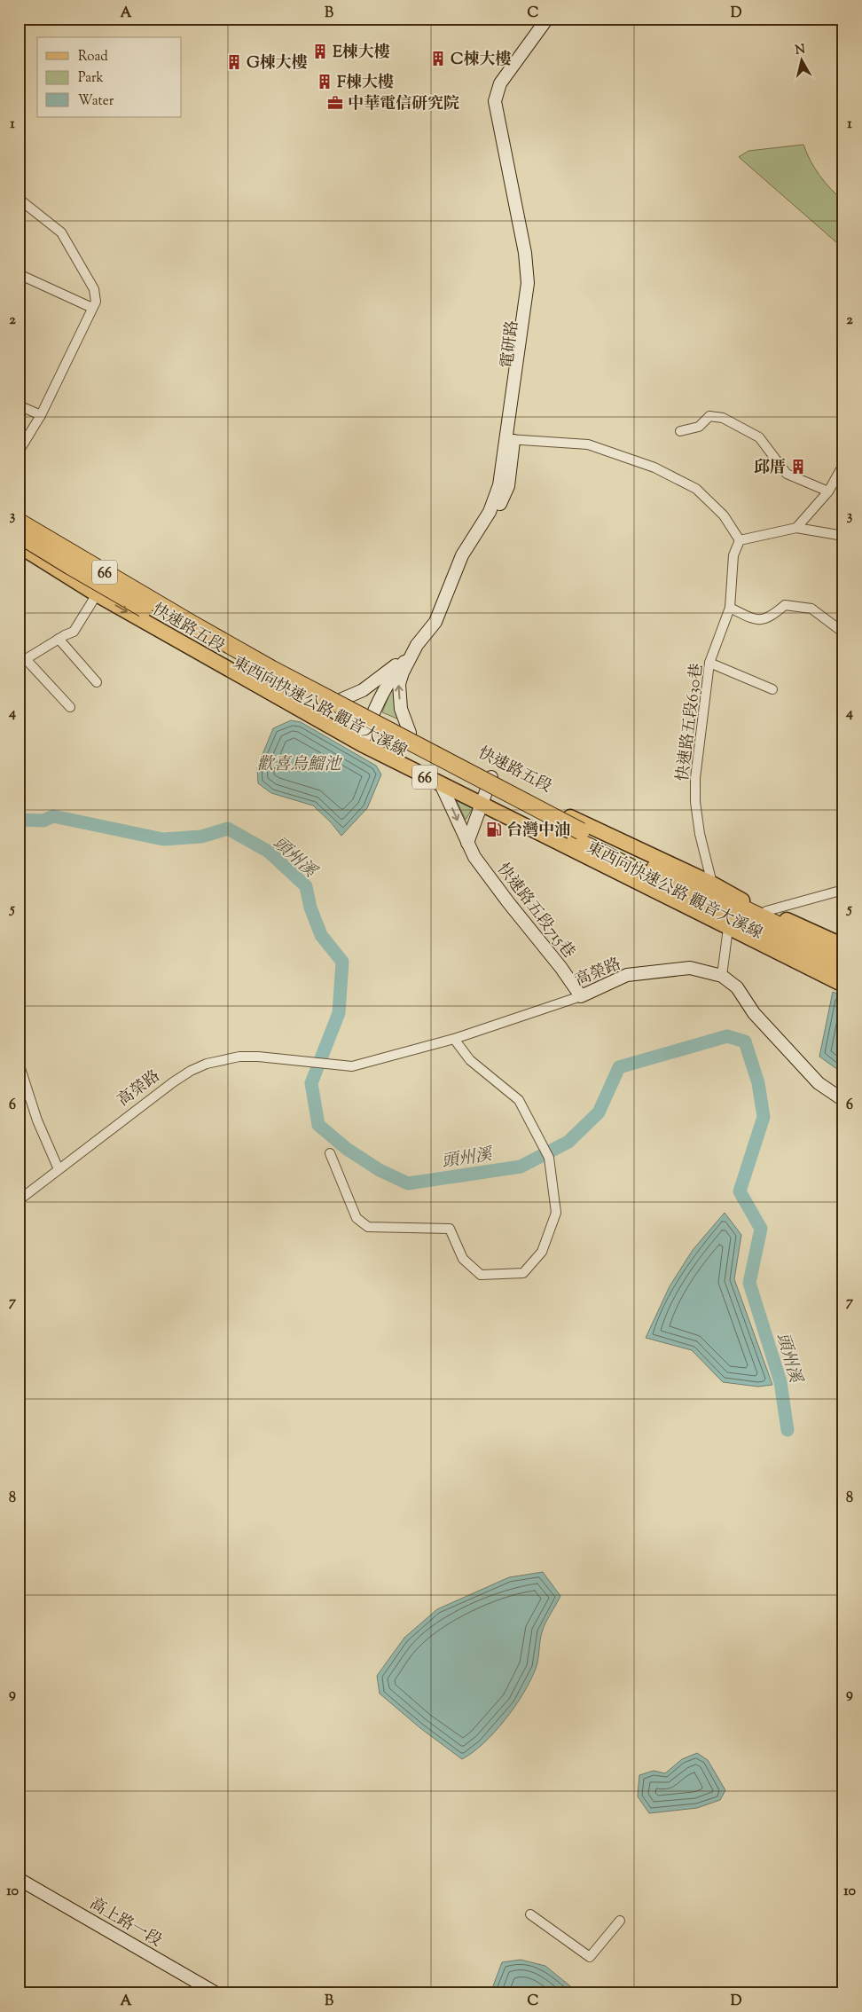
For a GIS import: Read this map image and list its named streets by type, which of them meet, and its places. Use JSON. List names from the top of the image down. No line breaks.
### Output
{"streets":{"highway":["66","東西向快速公路 觀音大溪線"],"main road":["快速路五段"],"street":["電研路","快速路五段630巷","快速路五段715巷","高榮路","高上路一段"]},"crossings":[["電研路","快速路五段"],["快速路五段","快速路五段630巷"],["快速路五段","快速路五段715巷"],["快速路五段715巷","高榮路"]],"water":["歡喜烏鰡池","頭州溪"],"places":{"building":["E棟大樓","C棟大樓","G棟大樓","F棟大樓","邱厝"],"office":["中華電信研究院"],"fuel station":["台灣中油"]},"legend":["Road","Park","Water"],"north":"top","grid":{"columns":["A","B","C","D"],"rows":["1","2","3","4","5","6","7","8","9","10"]}}
